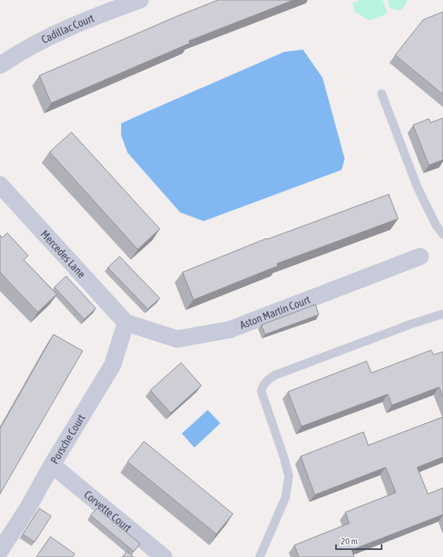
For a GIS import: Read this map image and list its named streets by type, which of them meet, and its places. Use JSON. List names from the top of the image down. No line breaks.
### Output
{"streets":{"street":["Cadillac Court","Mercedes Lane","Aston Martin Court","Porsche Court","Corvette Court"]},"crossings":[["Mercedes Lane","Aston Martin Court"],["Mercedes Lane","Porsche Court"],["Aston Martin Court","Porsche Court"],["Porsche Court","Corvette Court"]],"scale_bar":"20 m"}
